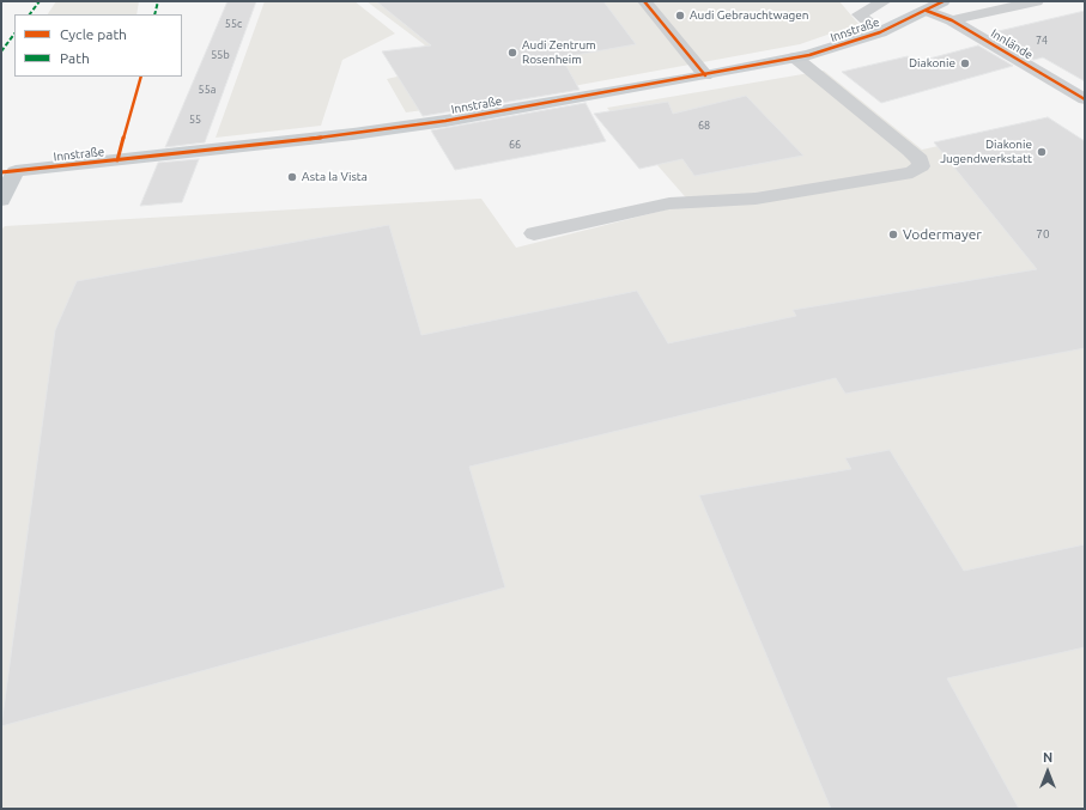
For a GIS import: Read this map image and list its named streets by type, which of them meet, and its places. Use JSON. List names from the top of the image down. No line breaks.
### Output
{"streets":{"main road":["Innstraße"],"street":["Innlände"]},"crossings":[["Innstraße","Innlände"]],"places":["Audi Gebrauchtwagen","Audi Zentrum Rosenheim","Diakonie","Diakonie Jugendwerkstatt","Asta la Vista","Vodermayer"],"house_numbers":["55c","74","55b","55a","55","68","66","70"],"legend":["Cycle path","Path"],"north":"top"}
